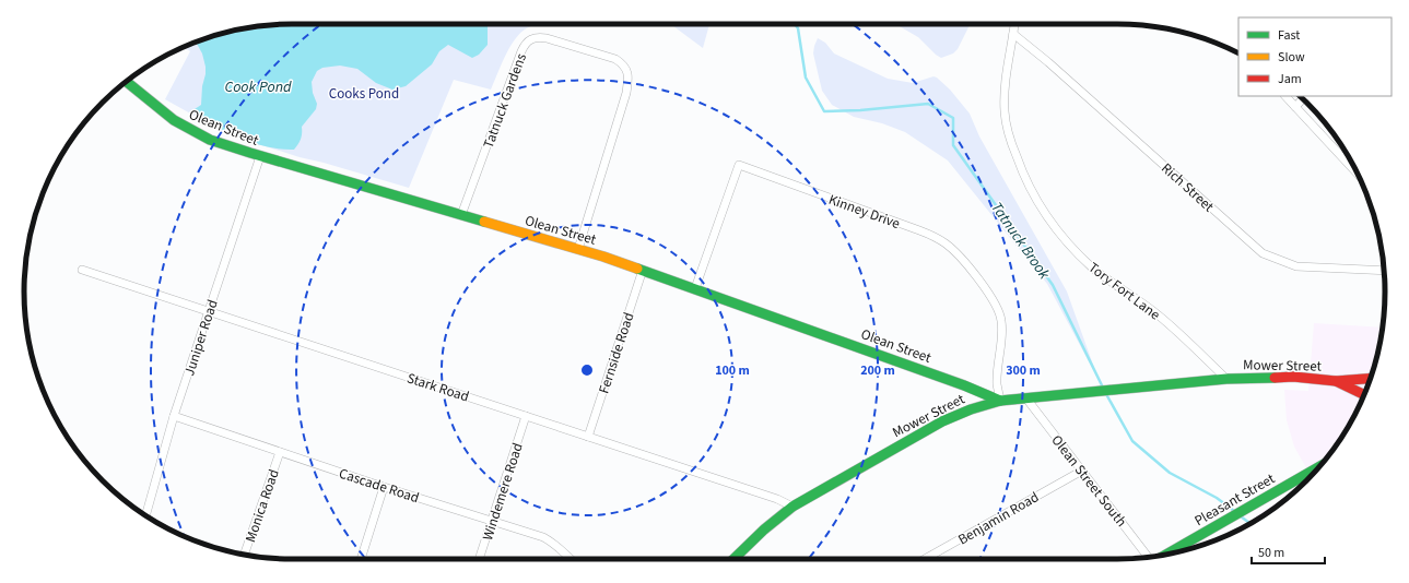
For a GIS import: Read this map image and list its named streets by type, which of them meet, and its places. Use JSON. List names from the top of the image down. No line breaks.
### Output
{"streets":{"street":["Tatnuck Gardens","Olean Street","Rich Street","Kinney Drive","Tory Fort Lane","Juniper Road","Fernside Road","Mower Street","Stark Road","Olean Street South","Cascade Road","Windemere Road","Pleasant Street","Monica Road","Benjamin Road"]},"crossings":[["Tatnuck Gardens","Olean Street"],["Olean Street","Kinney Drive"],["Olean Street","Juniper Road"],["Olean Street","Fernside Road"],["Olean Street","Mower Street"],["Rich Street","Tory Fort Lane"],["Kinney Drive","Mower Street"],["Tory Fort Lane","Mower Street"],["Juniper Road","Stark Road"],["Juniper Road","Cascade Road"],["Fernside Road","Stark Road"],["Mower Street","Stark Road"],["Mower Street","Olean Street South"],["Stark Road","Windemere Road"],["Olean Street South","Benjamin Road"],["Cascade Road","Windemere Road"],["Cascade Road","Monica Road"]],"water":["Cook Pond","Tatnuck Brook"],"parks":["Cooks Pond"],"legend":["Fast","Slow","Jam"],"scale_bar":"50 m","rings":["100 m","200 m","300 m"]}
